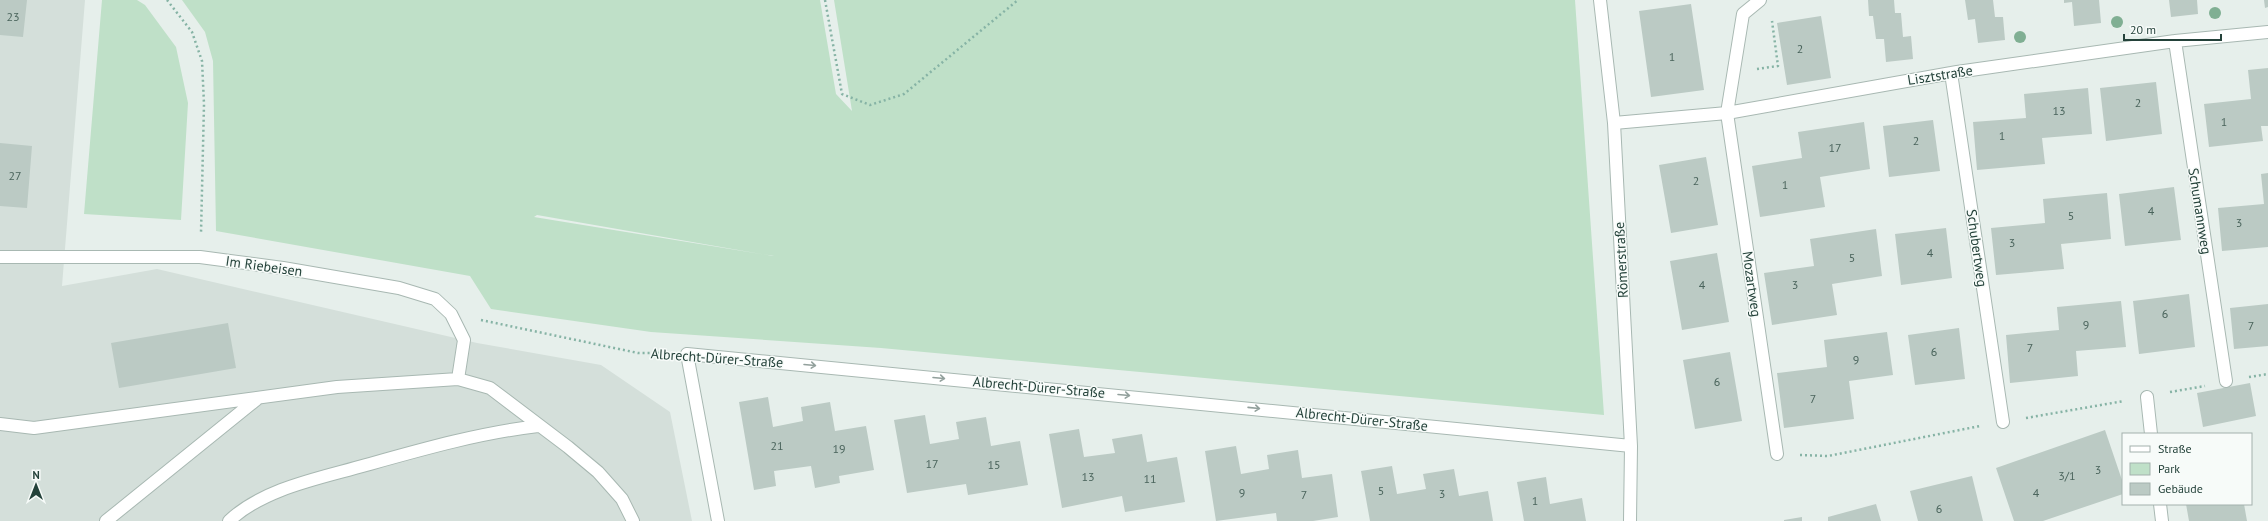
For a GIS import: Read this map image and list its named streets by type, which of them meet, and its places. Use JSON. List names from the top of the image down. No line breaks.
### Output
{"streets":{"street":["Lisztstraße","Schumannweg","Schubertweg","Römerstraße","Im Riebeisen","Mozartweg","Albrecht-Dürer-Straße"]},"crossings":[["Lisztstraße","Schumannweg"],["Lisztstraße","Schubertweg"],["Lisztstraße","Römerstraße"],["Lisztstraße","Mozartweg"],["Römerstraße","Albrecht-Dürer-Straße"],["Im Riebeisen","Albrecht-Dürer-Straße"]],"one_way":["Albrecht-Dürer-Straße"],"house_numbers":["23","2","1","2","13","1","1","2","17","27","2","1","4","5","3","3","4","5","4","3","6","9","7","7","6","9","6","7","21","19","17","15","3","3/1","13","11","5","9","4","3","7","1","6"],"legend":["Straße","Park","Gebäude"],"scale_bar":"20 m","north":"top"}
